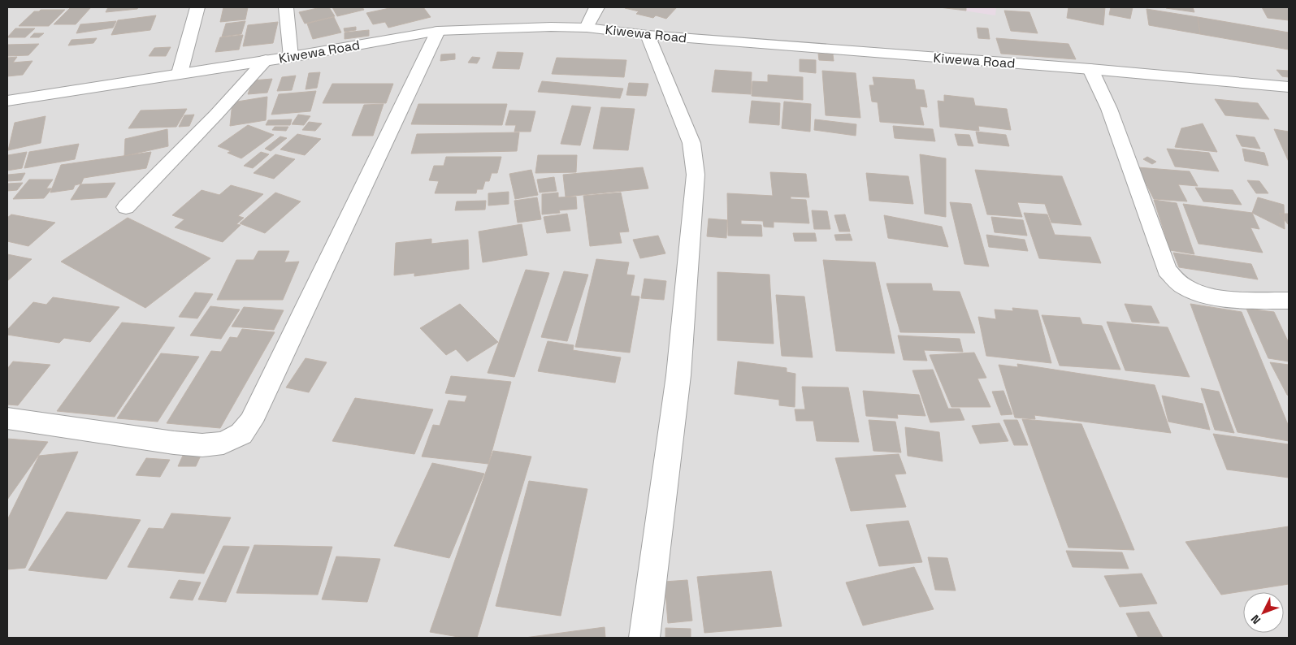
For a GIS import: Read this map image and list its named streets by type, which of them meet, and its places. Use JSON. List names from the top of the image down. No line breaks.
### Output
{"streets":{"street":["Kiwewa Road"]},"north":"bottom left"}
